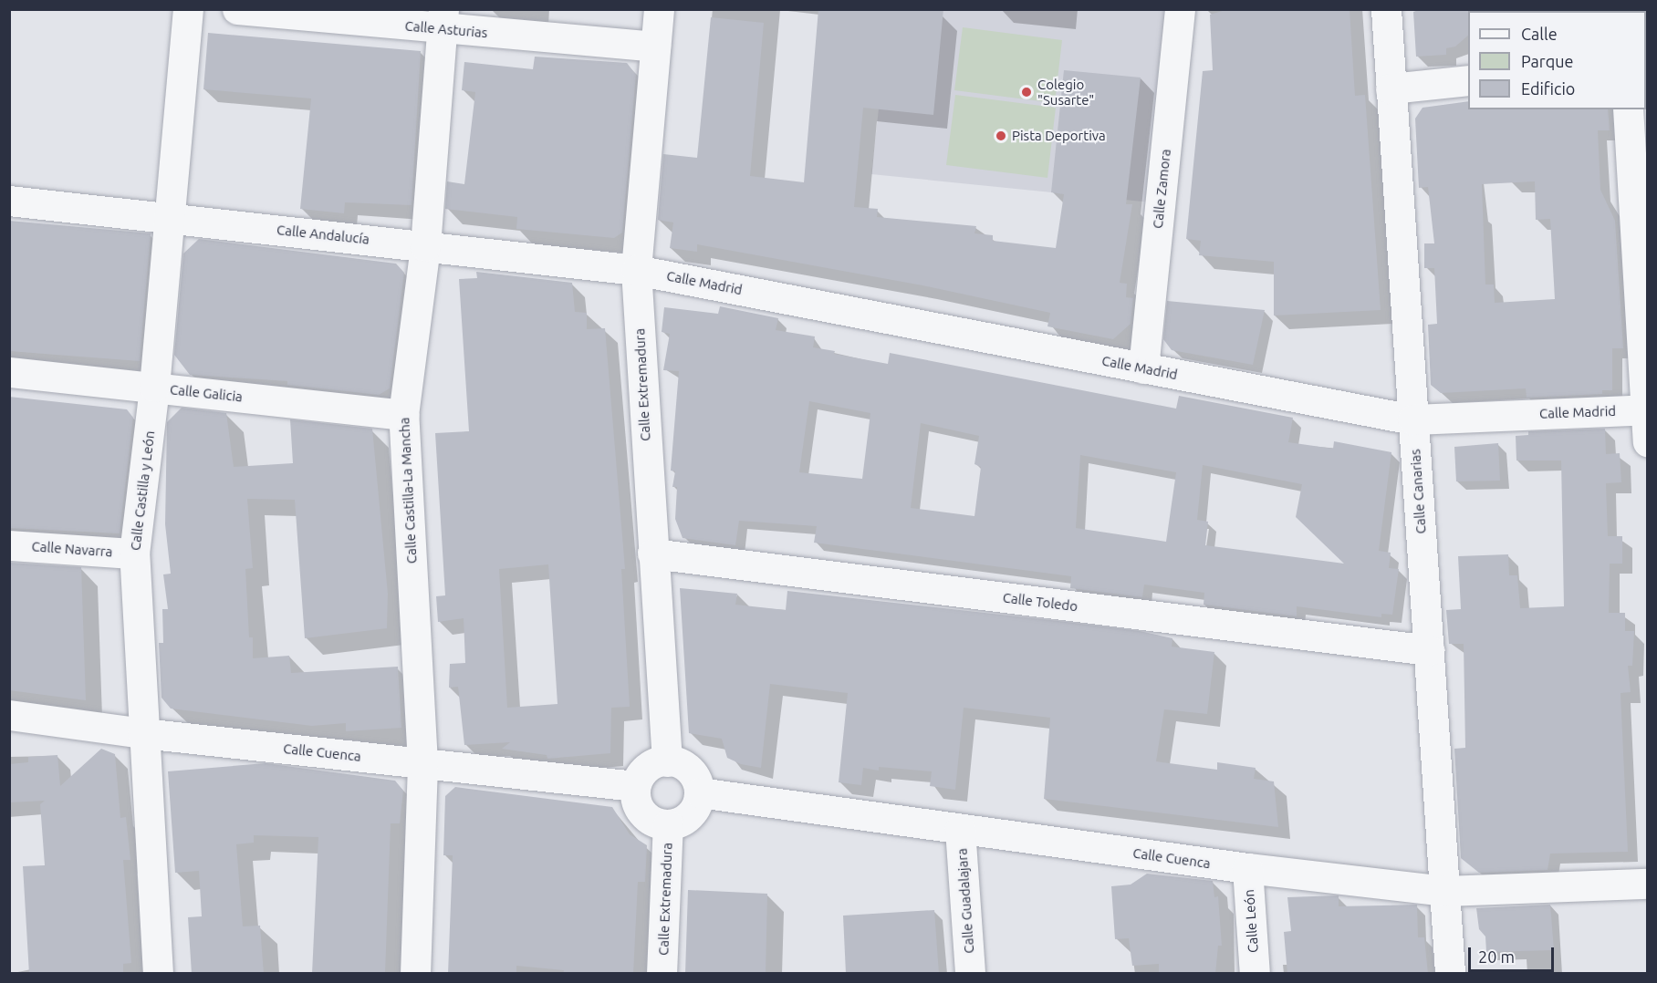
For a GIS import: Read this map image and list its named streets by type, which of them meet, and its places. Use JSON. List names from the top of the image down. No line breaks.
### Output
{"streets":{"street":["Calle Asturias","Calle Zamora","Calle Andalucía","Calle Madrid","Calle Extremadura","Calle Galicia","Calle Castilla y León","Calle Castilla-La Mancha","Calle Canarias","Calle Navarra","Calle Toledo","Calle Cuenca","Calle Guadalajara","Calle León"]},"crossings":[["Calle Asturias","Calle Extremadura"],["Calle Asturias","Calle Castilla-La Mancha"],["Calle Zamora","Calle Madrid"],["Calle Andalucía","Calle Madrid"],["Calle Andalucía","Calle Extremadura"],["Calle Andalucía","Calle Castilla y León"],["Calle Andalucía","Calle Castilla-La Mancha"],["Calle Madrid","Calle Extremadura"],["Calle Madrid","Calle Canarias"],["Calle Extremadura","Calle Toledo"],["Calle Extremadura","Calle Cuenca"],["Calle Galicia","Calle Castilla y León"],["Calle Galicia","Calle Castilla-La Mancha"],["Calle Castilla y León","Calle Navarra"],["Calle Castilla y León","Calle Cuenca"],["Calle Castilla-La Mancha","Calle Cuenca"],["Calle Canarias","Calle Toledo"],["Calle Canarias","Calle Cuenca"],["Calle Cuenca","Calle Guadalajara"],["Calle Cuenca","Calle León"]],"places":["Colegio \"Susarte\"","Pista Deportiva"],"legend":["Calle","Parque","Edificio"],"scale_bar":"20 m"}
